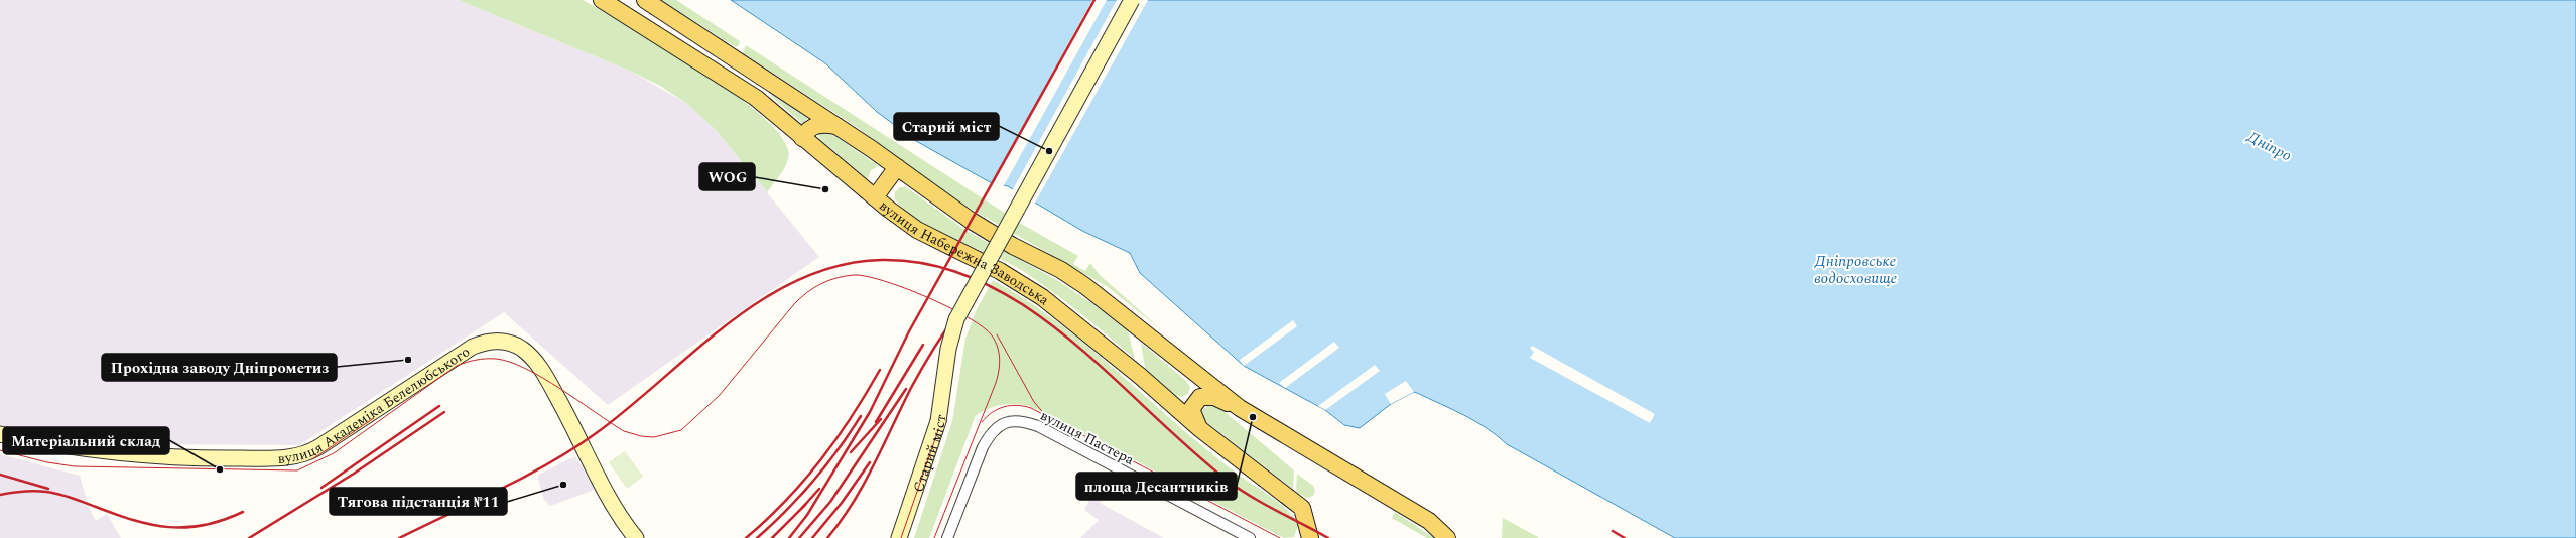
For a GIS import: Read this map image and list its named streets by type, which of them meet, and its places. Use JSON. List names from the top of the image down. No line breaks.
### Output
{"streets":{"main road":["вулиця Набережна Заводська"],"street":["вулиця Академіка Белелюбського","вулиця Пастера","Старий міст"]},"water":["Дніпро","Дніпровське водосховище"],"places":["Старий міст","WOG","Прохідна заводу Дніпрометиз","площа Десантників","Матеріальний склад","Тягова пiдстанцiя №11"]}
